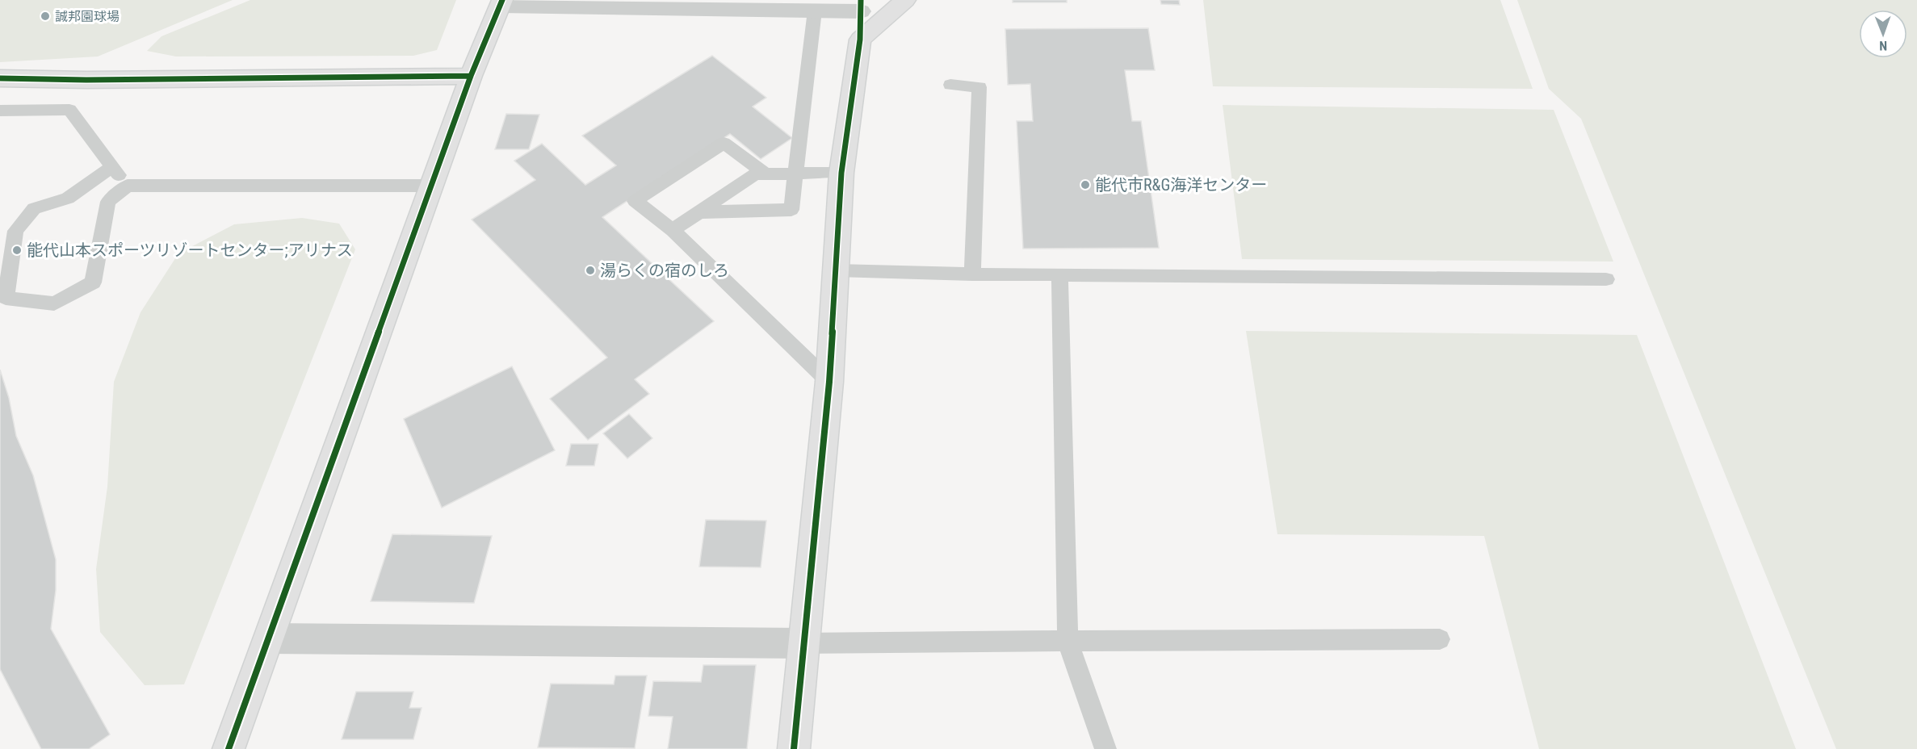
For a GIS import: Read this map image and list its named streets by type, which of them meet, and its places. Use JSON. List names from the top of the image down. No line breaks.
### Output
{"places":["誠邦園球場","能代市R&G海洋センター","能代山本スポーツリゾートセンター;アリナス","湯らくの宿のしろ"],"north":"bottom"}
